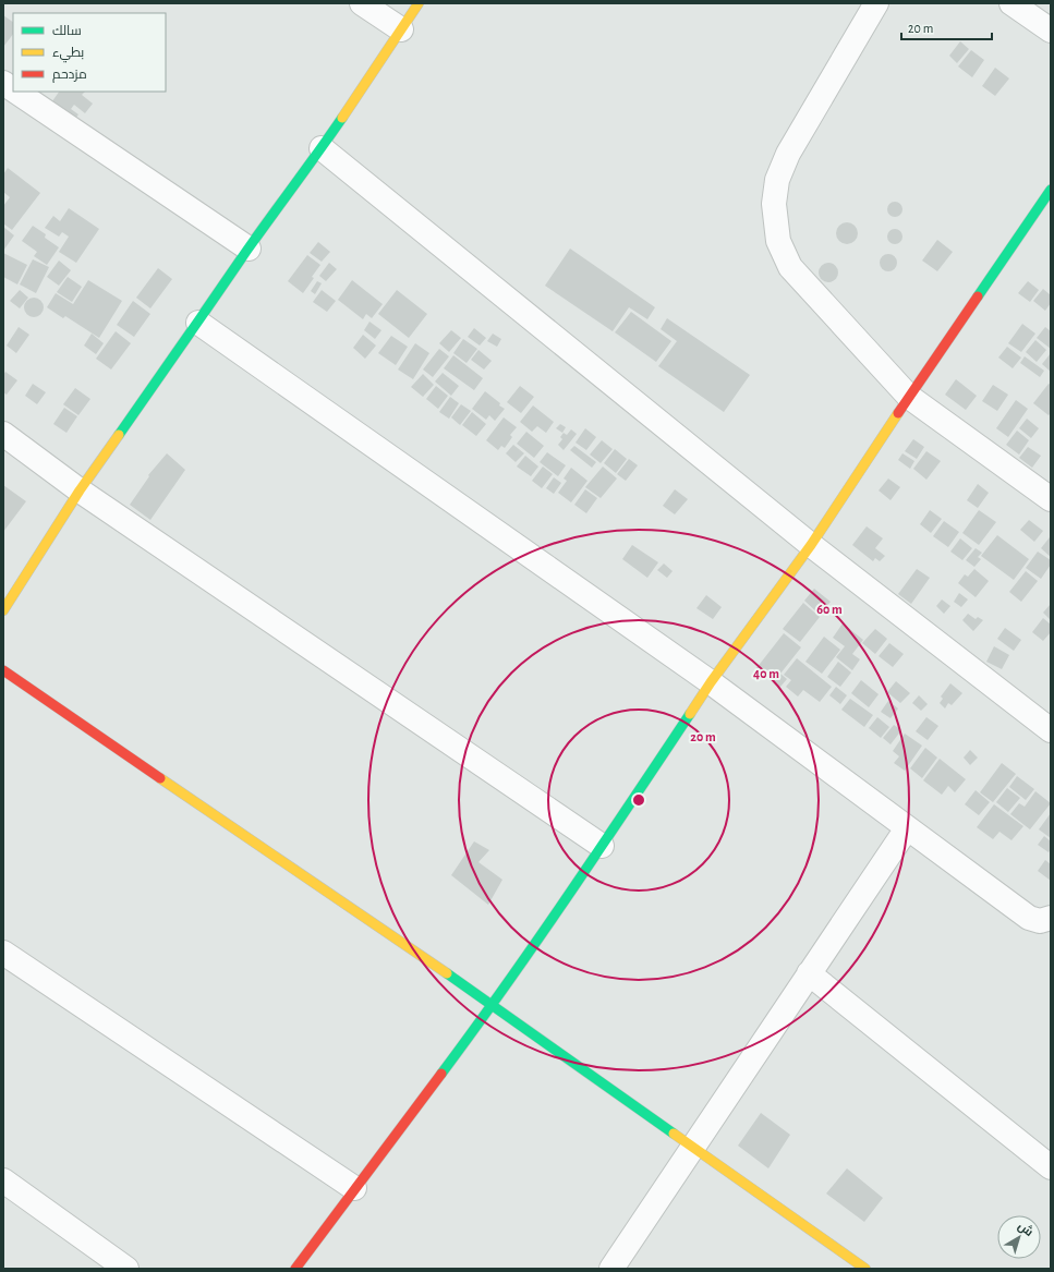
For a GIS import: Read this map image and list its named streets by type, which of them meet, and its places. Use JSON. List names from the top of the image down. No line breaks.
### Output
{"legend":["سالك","بطيء","مزدحم"],"scale_bar":"20 m","north":"top right","rings":["60 m","40 m","20 m"]}
